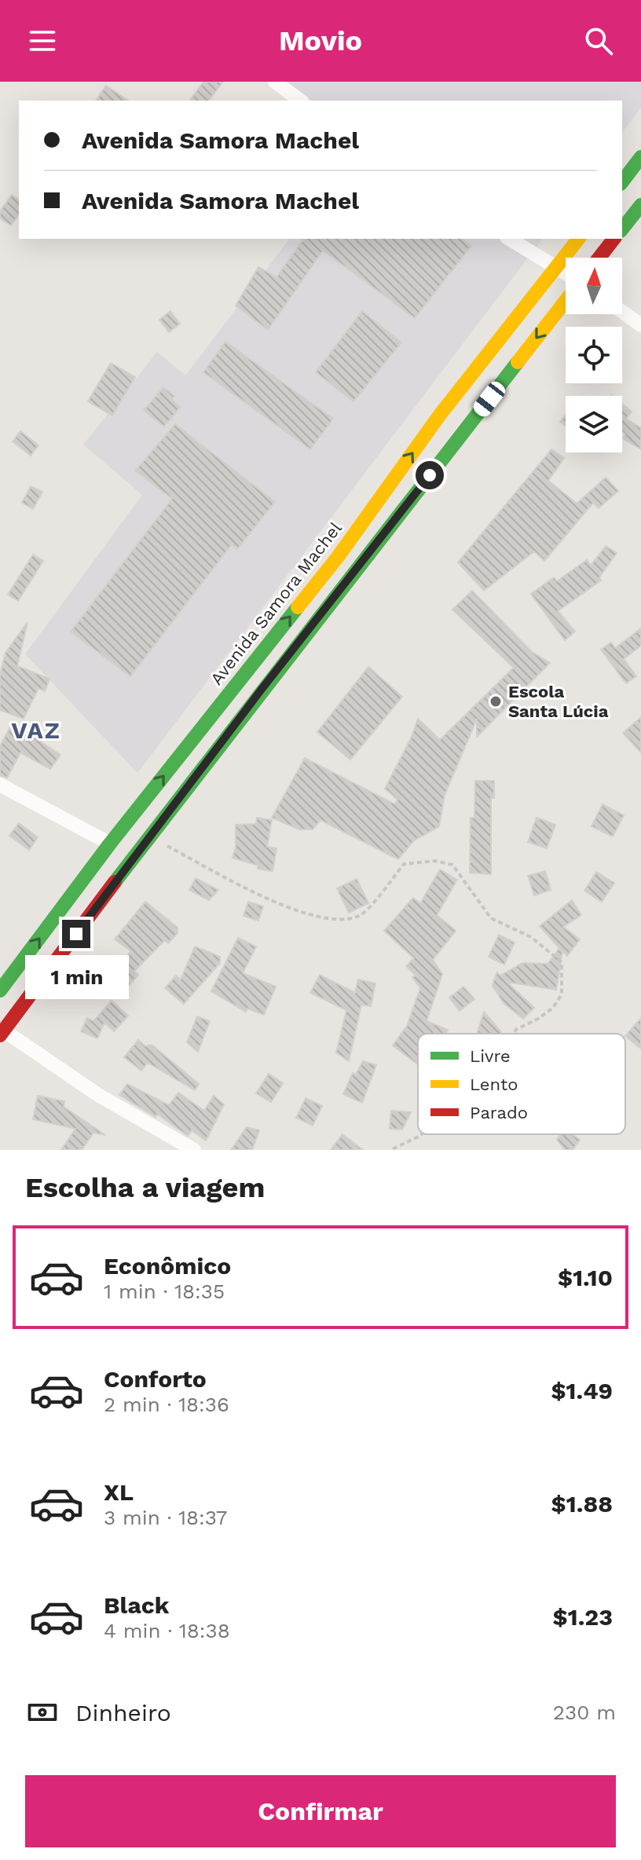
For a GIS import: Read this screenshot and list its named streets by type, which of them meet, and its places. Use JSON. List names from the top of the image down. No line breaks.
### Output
{"streets":{"highway":["Avenida Samora Machel"]},"districts":["VAZ"],"places":["Escola Santa Lúcia"],"legend":["Livre","Lento","Parado"],"north":"top","page":{"header":"Movio","banner":["Avenida Samora Machel","Avenida Samora Machel"],"bubble":"1 min","heading":"Escolha a viagem","list":[{"name":"Econômico","note":"1 min · 18:35","value":"$1.10"},{"name":"Conforto","note":"2 min · 18:36","value":"$1.49"},{"name":"XL","note":"3 min · 18:37","value":"$1.88"},{"name":"Black","note":"4 min · 18:38","value":"$1.23"}],"pay":["Dinheiro","230 m"],"buttons":"Confirmar"}}
